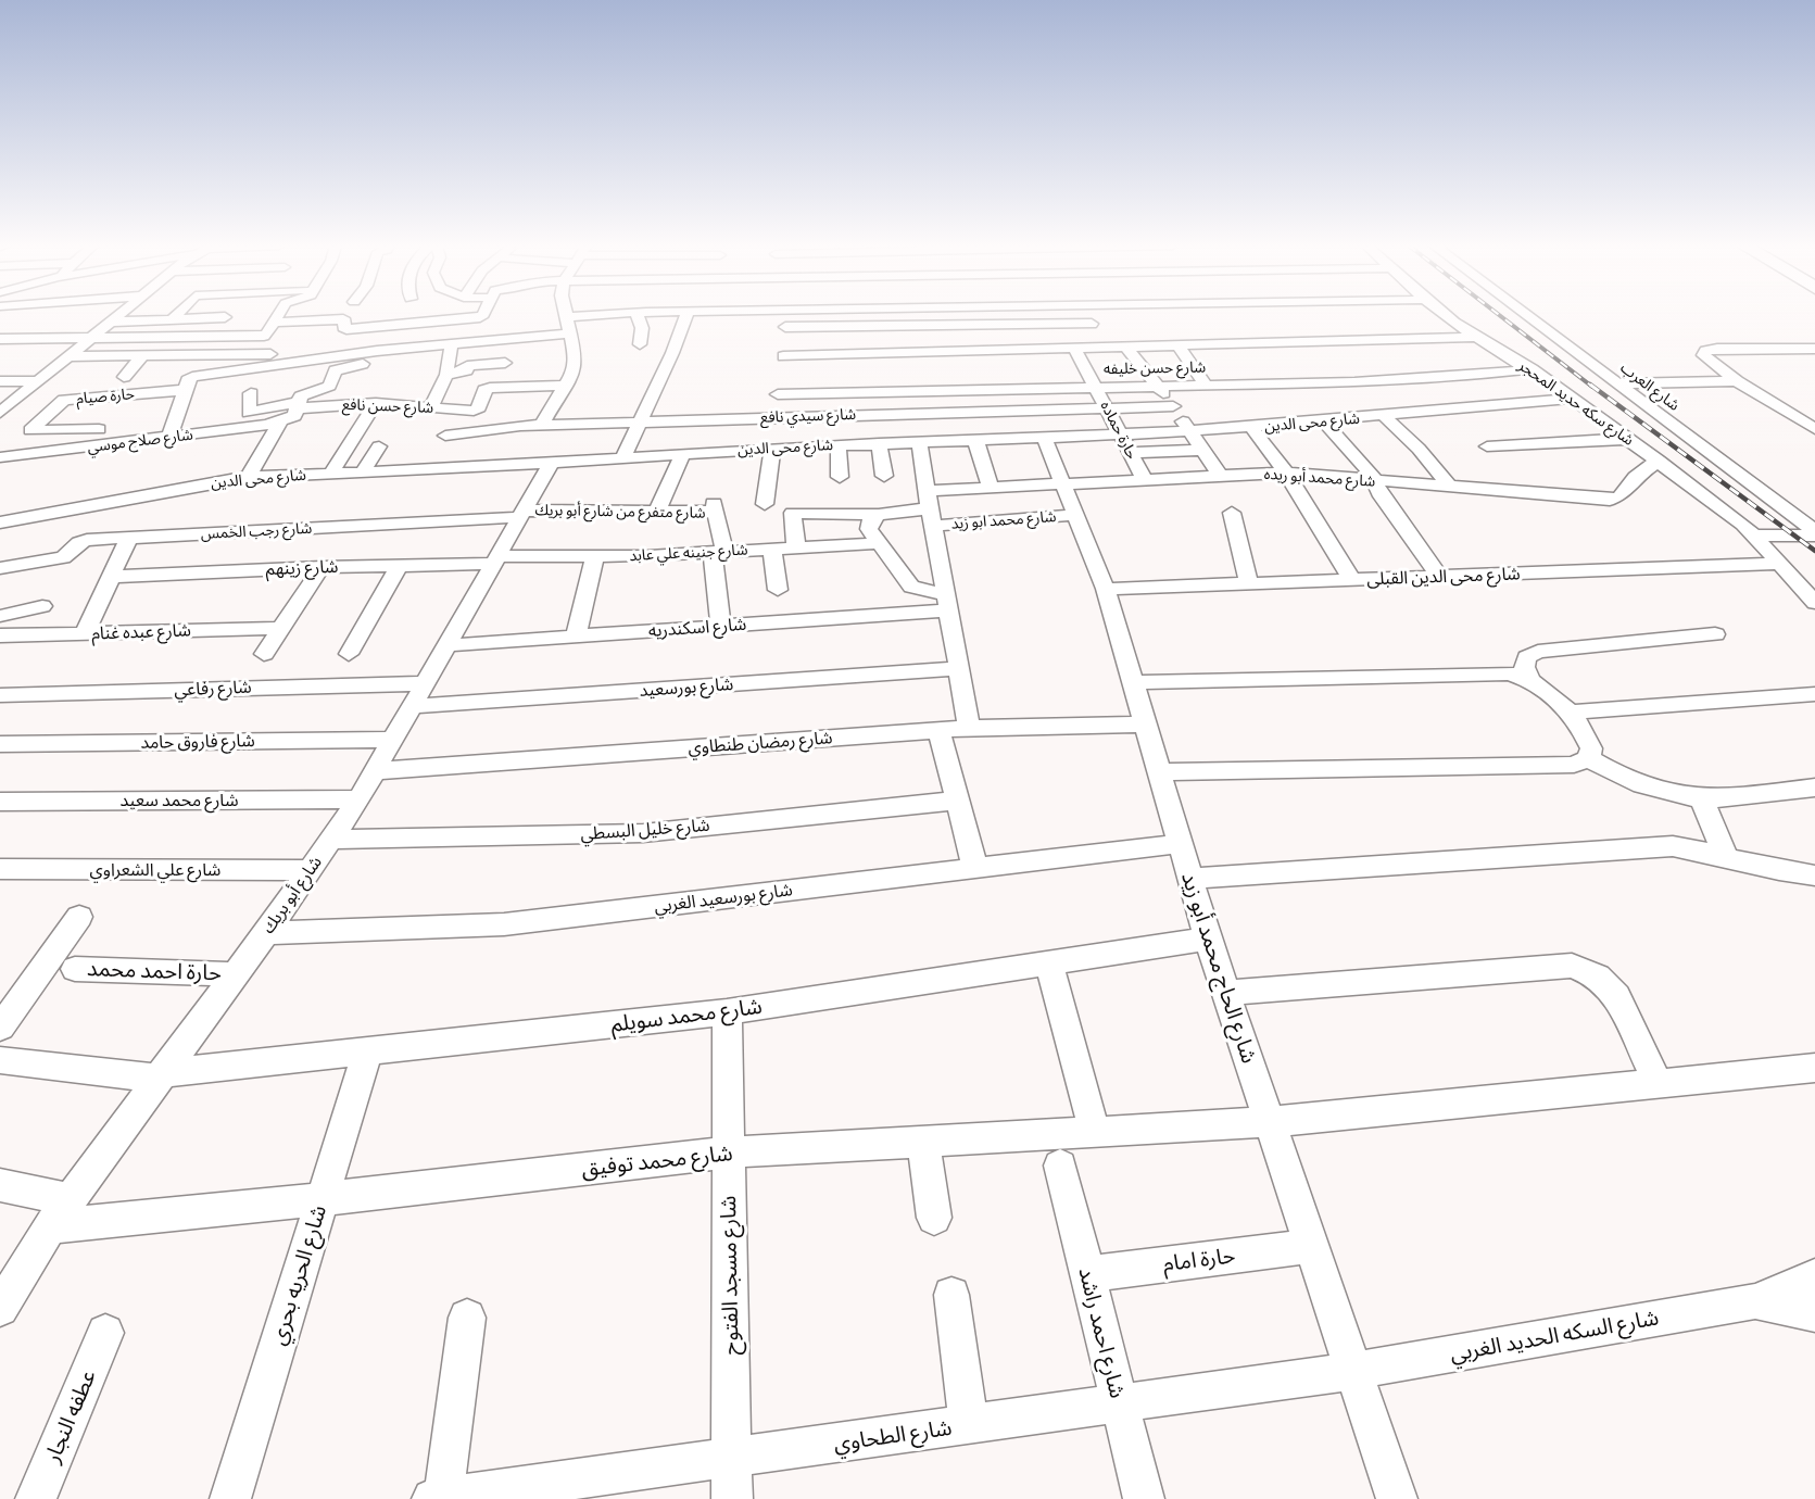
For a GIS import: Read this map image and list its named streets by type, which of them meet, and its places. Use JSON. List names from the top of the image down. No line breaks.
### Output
{"streets":{"street":["شارع حسن خليفه","شارع العرب","حارة صيام","شارع سكه حديد المحجر","شارع حسن نافع","شارع سيدي نافع","شارع محى الدين","حارة حماده","شارع صلاح موسي","شارع محمد أبو ريده","شارع متفرع من شارع أبو بريك","شارع محمد ابو زيد","شارع رجب الخمس","شارع جنينه علي عابد","شارع زينهم","شارع محى الدين القبلى","شارع اسكندريه","شارع عبده غنام","شارع بورسعيد","شارع رفاعي","شارع فاروق حامد","شارع رمضان طنطاوي","شارع محمد سعيد","شارع خليل البسطي","شارع علي الشعراوي","شارع أبو بريك","شارع بورسعيد الغربي","شارع الحاج محمد أبو زيد","حارة احمد محمد","شارع محمد سويلم","شارع محمد توفيق","حارة امام","شارع الحريه بحري","شارع مسجد الفتوح","شارع احمد راشد","شارع السكه الحديد الغربي","عطفه النجار","شارع الطحاوي"]},"crossings":[["شارع حسن خليفه","شارع سكه حديد المحجر"],["شارع حسن خليفه","حارة حماده"],["شارع سكه حديد المحجر","شارع محى الدين"],["شارع سكه حديد المحجر","شارع محمد أبو ريده"],["شارع سكه حديد المحجر","شارع محى الدين القبلى"],["شارع سيدي نافع","شارع محى الدين"],["شارع سيدي نافع","حارة حماده"],["شارع محى الدين","حارة حماده"],["شارع محى الدين","شارع أبو بريك"],["شارع محى الدين","شارع الحاج محمد أبو زيد"],["حارة حماده","شارع محمد أبو ريده"],["شارع محمد أبو ريده","شارع محمد ابو زيد"],["شارع محمد أبو ريده","شارع الحاج محمد أبو زيد"],["شارع متفرع من شارع أبو بريك","شارع رجب الخمس"],["شارع متفرع من شارع أبو بريك","شارع جنينه علي عابد"],["شارع متفرع من شارع أبو بريك","شارع أبو بريك"],["شارع محمد ابو زيد","شارع الحاج محمد أبو زيد"],["شارع رجب الخمس","شارع أبو بريك"],["شارع جنينه علي عابد","شارع زينهم"],["شارع جنينه علي عابد","شارع أبو بريك"],["شارع زينهم","شارع أبو بريك"],["شارع محى الدين القبلى","شارع الحاج محمد أبو زيد"],["شارع اسكندريه","شارع أبو بريك"],["شارع بورسعيد","شارع أبو بريك"],["شارع رفاعي","شارع أبو بريك"],["شارع فاروق حامد","شارع أبو بريك"],["شارع رمضان طنطاوي","شارع أبو بريك"],["شارع رمضان طنطاوي","شارع الحاج محمد أبو زيد"],["شارع محمد سعيد","شارع أبو بريك"],["شارع خليل البسطي","شارع أبو بريك"],["شارع علي الشعراوي","شارع أبو بريك"],["شارع أبو بريك","شارع بورسعيد الغربي"],["شارع أبو بريك","حارة احمد محمد"],["شارع أبو بريك","شارع محمد سويلم"],["شارع أبو بريك","شارع محمد توفيق"],["شارع بورسعيد الغربي","شارع الحاج محمد أبو زيد"],["شارع الحاج محمد أبو زيد","شارع محمد سويلم"],["شارع الحاج محمد أبو زيد","شارع محمد توفيق"],["شارع الحاج محمد أبو زيد","حارة امام"],["شارع الحاج محمد أبو زيد","شارع السكه الحديد الغربي"],["شارع الحاج محمد أبو زيد","شارع الطحاوي"],["شارع محمد سويلم","شارع الحريه بحري"],["شارع محمد سويلم","شارع مسجد الفتوح"],["شارع محمد توفيق","شارع الحريه بحري"],["شارع محمد توفيق","شارع مسجد الفتوح"],["حارة امام","شارع احمد راشد"],["شارع مسجد الفتوح","شارع الطحاوي"],["شارع احمد راشد","شارع الطحاوي"],["شارع السكه الحديد الغربي","شارع الطحاوي"]]}
